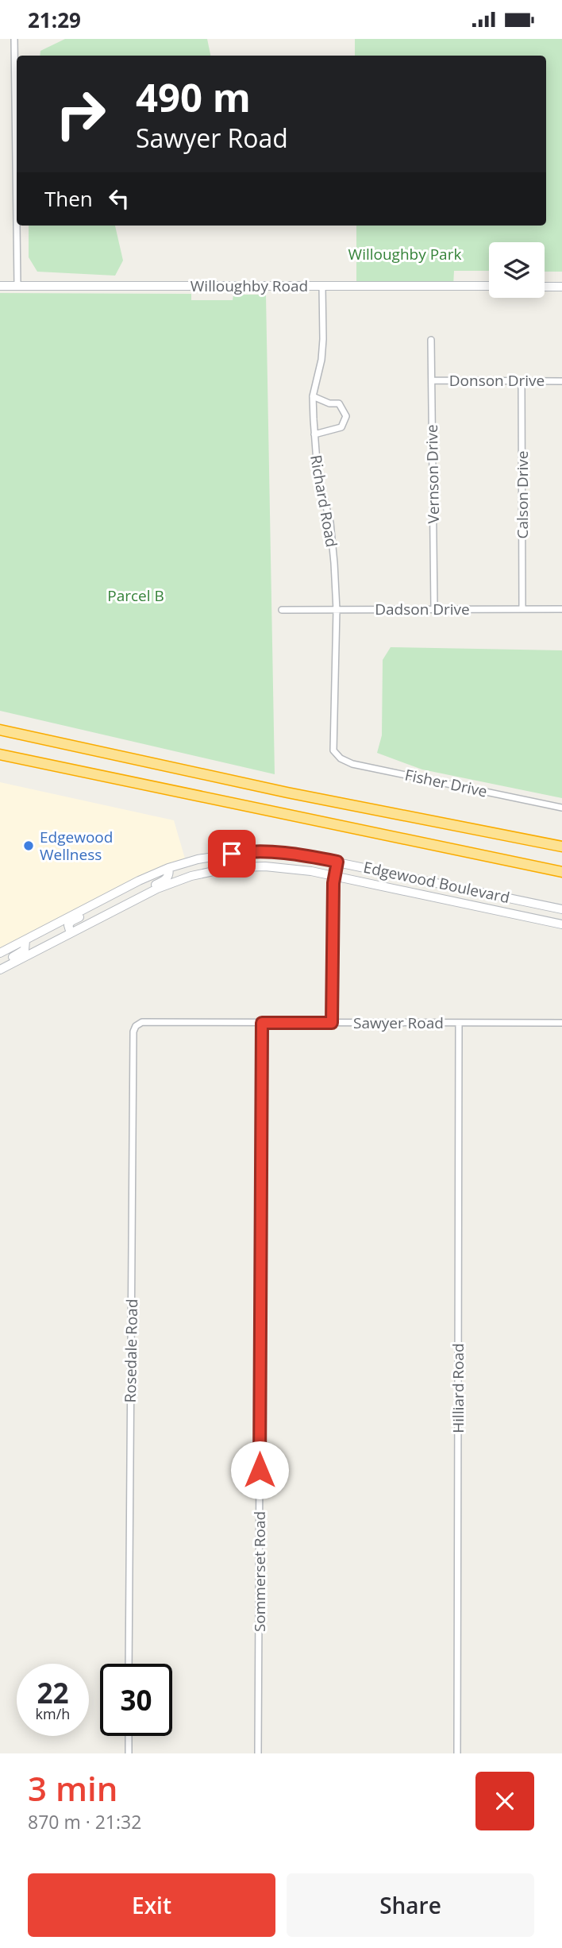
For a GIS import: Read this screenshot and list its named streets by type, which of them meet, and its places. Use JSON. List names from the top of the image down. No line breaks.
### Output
{"streets":{"street":["Willoughby Road","Donson Drive","Vernson Drive","Calson Drive","Richard Road","Dadson Drive","Fisher Drive","Edgewood Boulevard","Sawyer Road","Rosedale Road","Hilliard Road","Sommerset Road"]},"crossings":[["Willoughby Road","Richard Road"],["Donson Drive","Vernson Drive"],["Donson Drive","Calson Drive"],["Vernson Drive","Dadson Drive"],["Calson Drive","Dadson Drive"],["Richard Road","Dadson Drive"],["Richard Road","Fisher Drive"],["Sawyer Road","Rosedale Road"],["Sawyer Road","Hilliard Road"],["Sawyer Road","Sommerset Road"]],"parks":["Willoughby Park","Parcel B"],"places":["Edgewood Wellness"],"page":{"status":"21:29","turn":["490 m","Sawyer Road"],"then":"Then","speed":"22 km/h","limit":"30","heading":["3 min","870 m · 21:32"],"buttons":["Exit","Share"]}}
